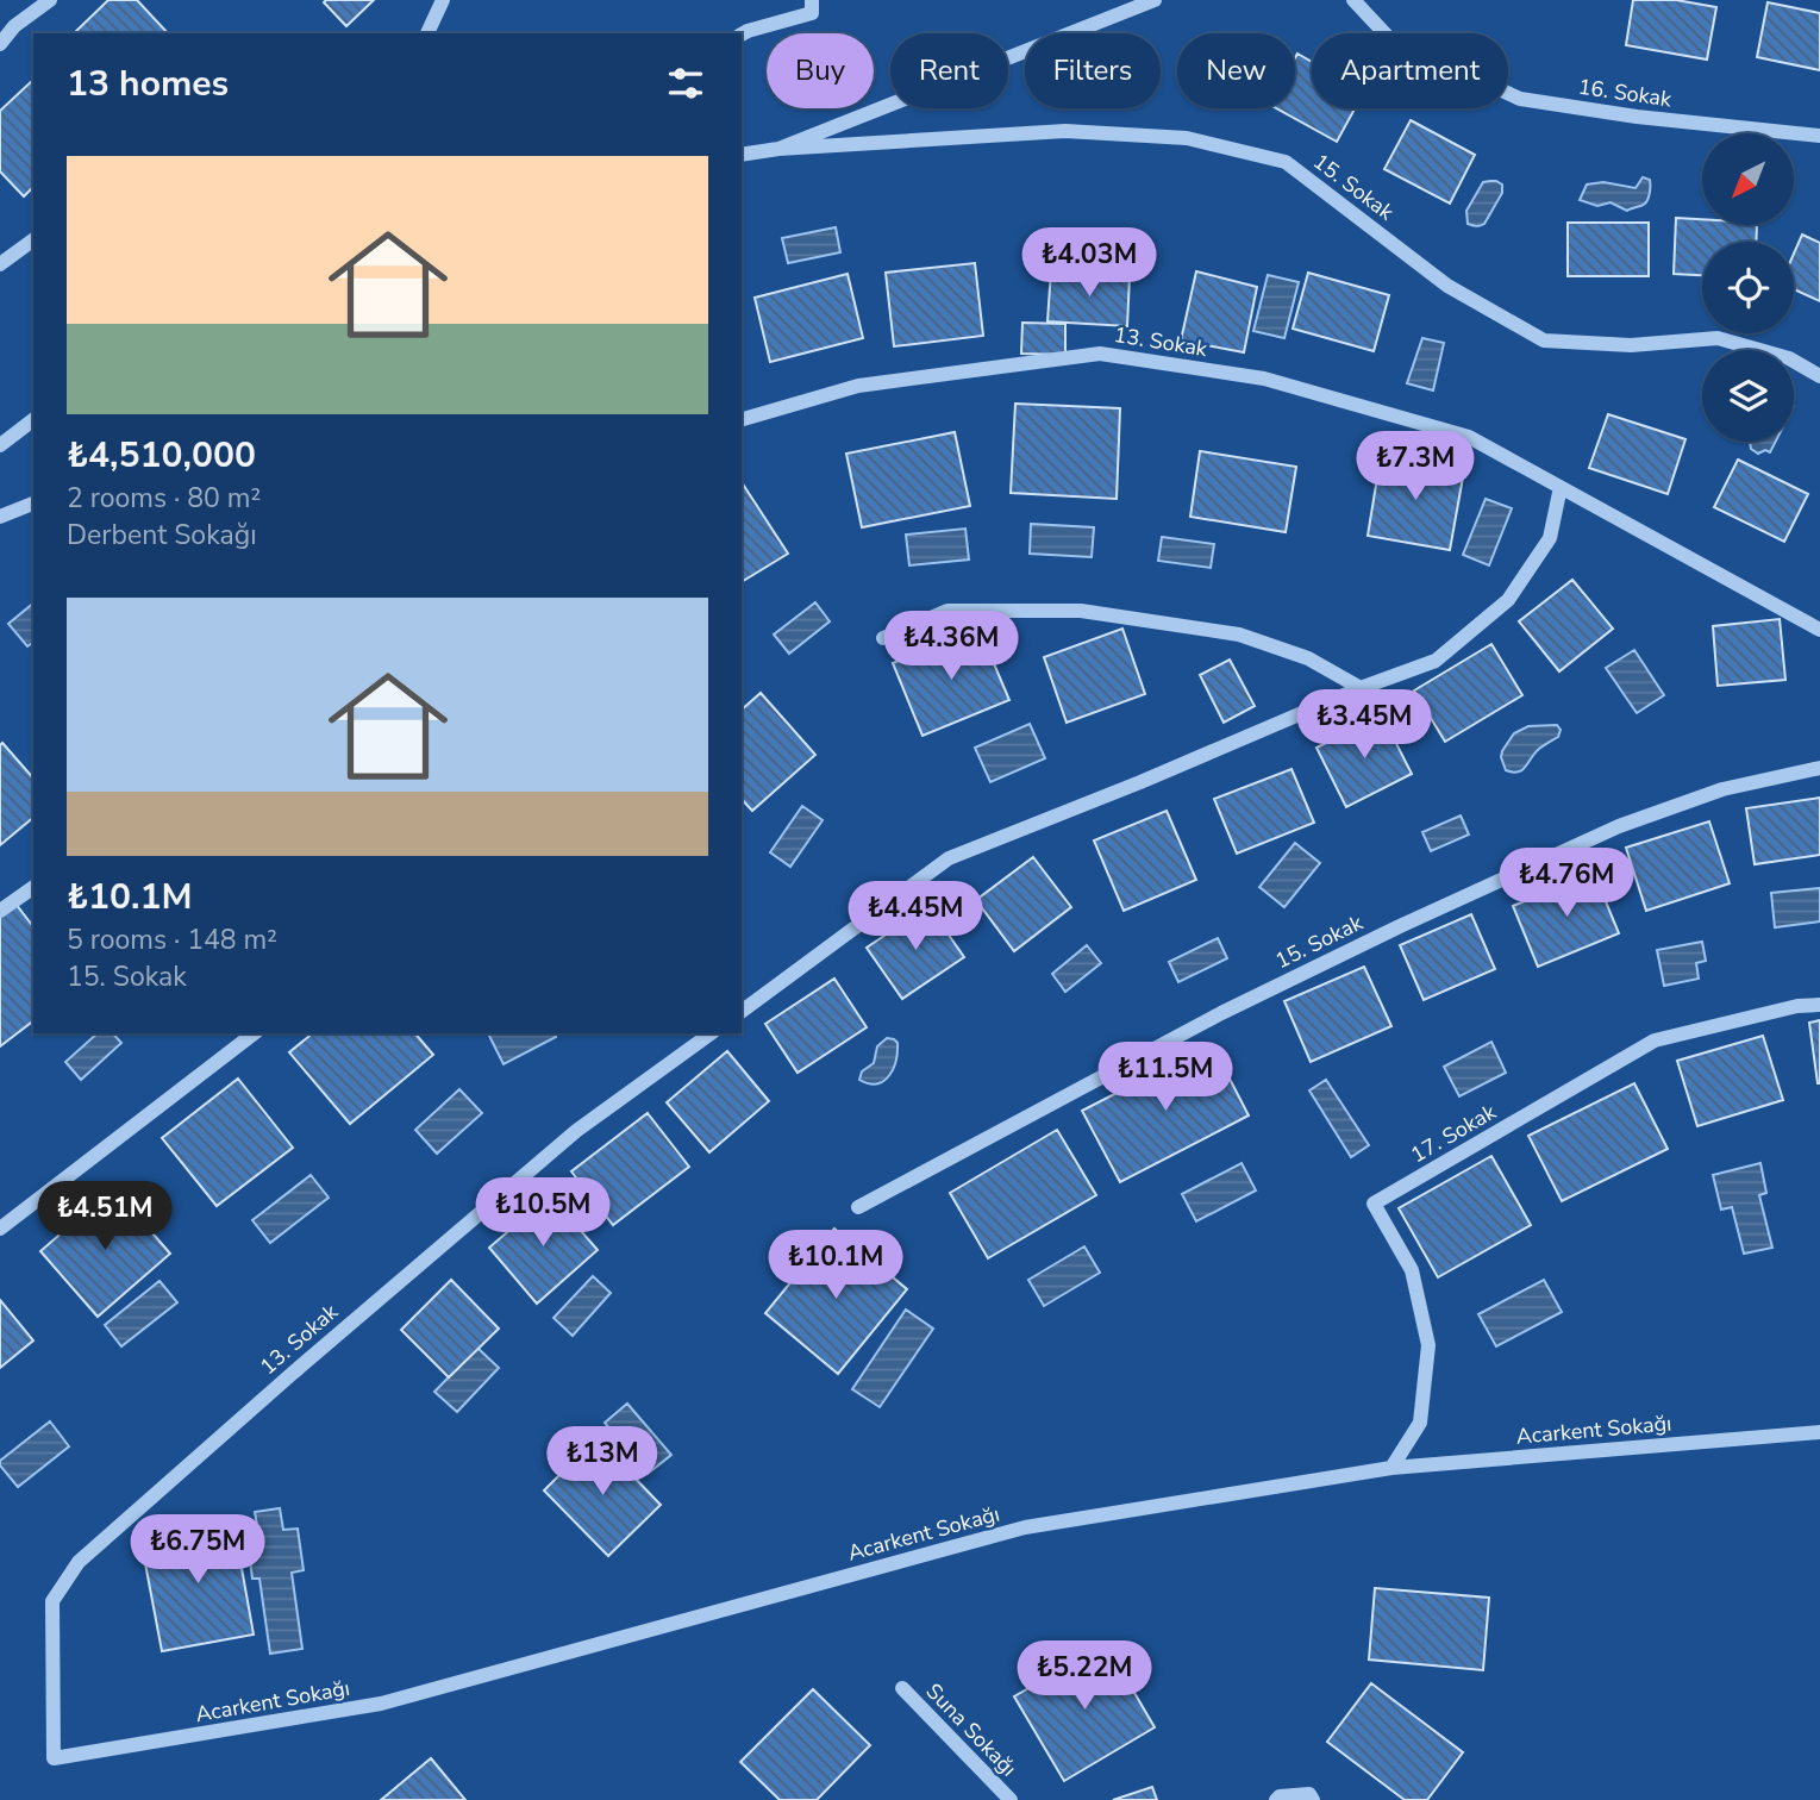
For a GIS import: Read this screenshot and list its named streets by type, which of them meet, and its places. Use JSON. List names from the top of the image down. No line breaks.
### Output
{"streets":{"street":["16. Sokak","15. Sokak","13. Sokak","17. Sokak","Acarkent Sokağı","Suna Sokağı"]},"crossings":[["13. Sokak","Acarkent Sokağı"],["17. Sokak","Acarkent Sokağı"]],"north":"bottom left","page":{"chip":["Buy","Rent","Filters","New","Apartment"],"heading":"13 homes","list":[{"name":"₺4,510,000","note":"2 rooms · 80 m² · Derbent Sokağı"},{"name":"₺10.1M","note":"5 rooms · 148 m² · 15. Sokak"}],"price":["₺4.03M","₺7.3M","₺4.36M","₺3.45M","₺4.76M","₺4.45M","₺11.5M","₺10.5M","₺4.51M","₺10.1M","₺13M","₺6.75M","₺5.22M"]}}
